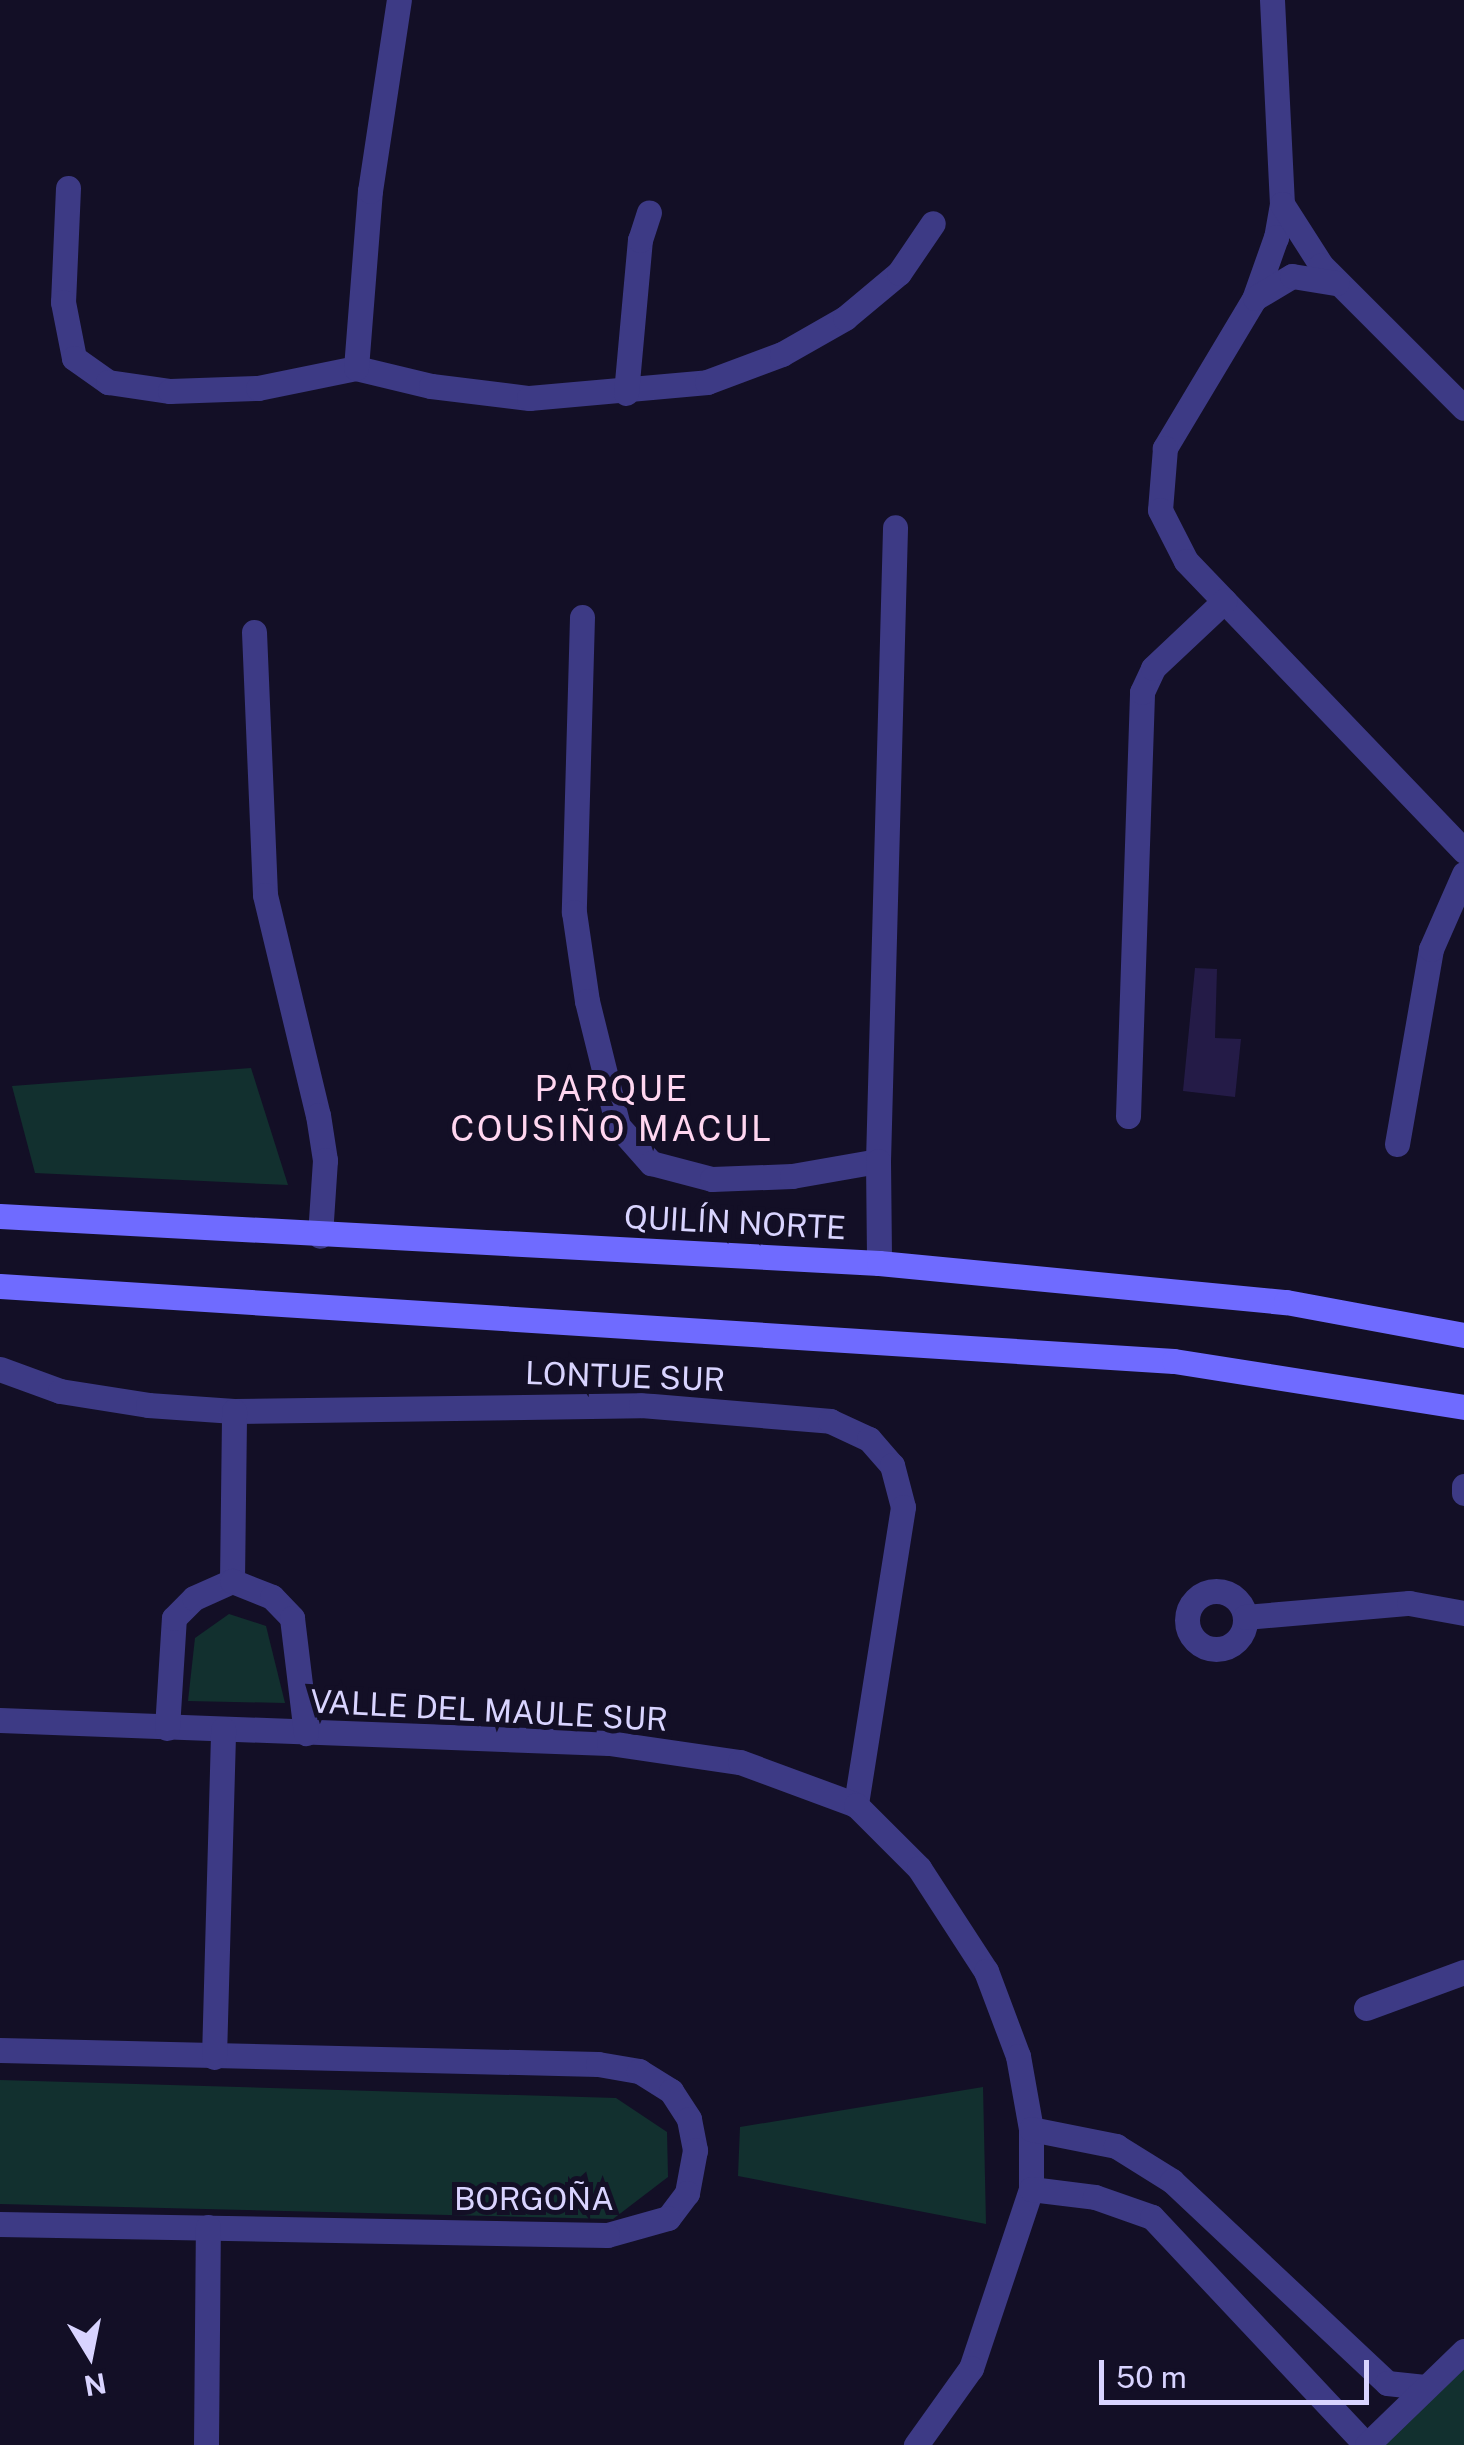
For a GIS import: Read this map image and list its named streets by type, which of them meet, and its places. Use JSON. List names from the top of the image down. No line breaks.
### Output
{"streets":{"street":["QUILÍN NORTE","LONTUE SUR","VALLE DEL MAULE SUR","BORGOÑA"]},"crossings":[["LONTUE SUR","VALLE DEL MAULE SUR"]],"districts":["PARQUE COUSIÑO MACUL"],"scale_bar":"50 m","north":"bottom"}
